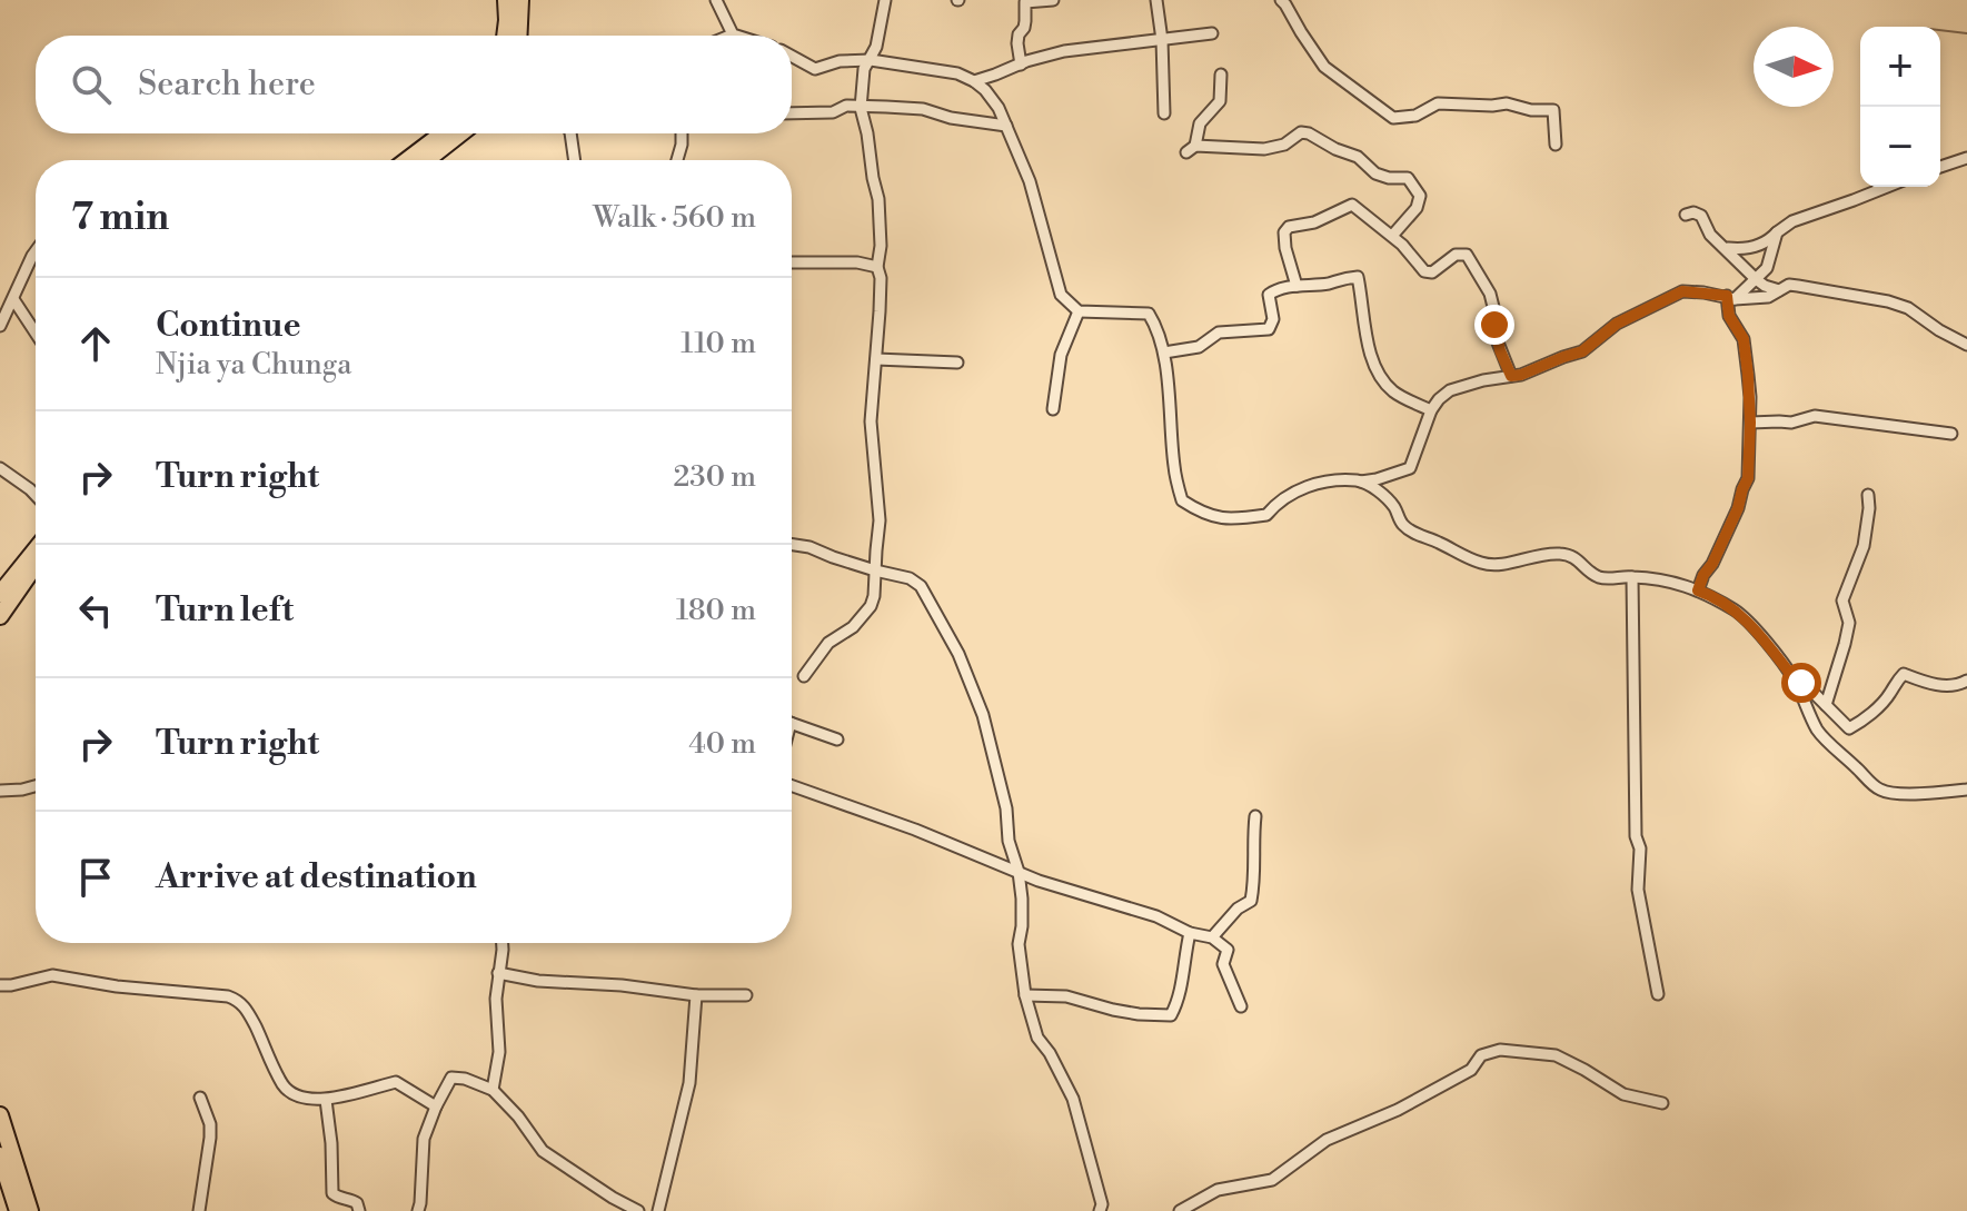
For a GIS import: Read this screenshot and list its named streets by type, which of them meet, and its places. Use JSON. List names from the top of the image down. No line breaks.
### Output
{"north":"right","page":{"map_buttons":["+","−"],"search":"Search here","heading":["7 min","Walk · 560 m"],"list":[["Continue","Njia ya Chunga","110 m"],["Turn right","230 m"],["Turn left","180 m"],["Turn right","40 m"],"Arrive at destination"]}}
